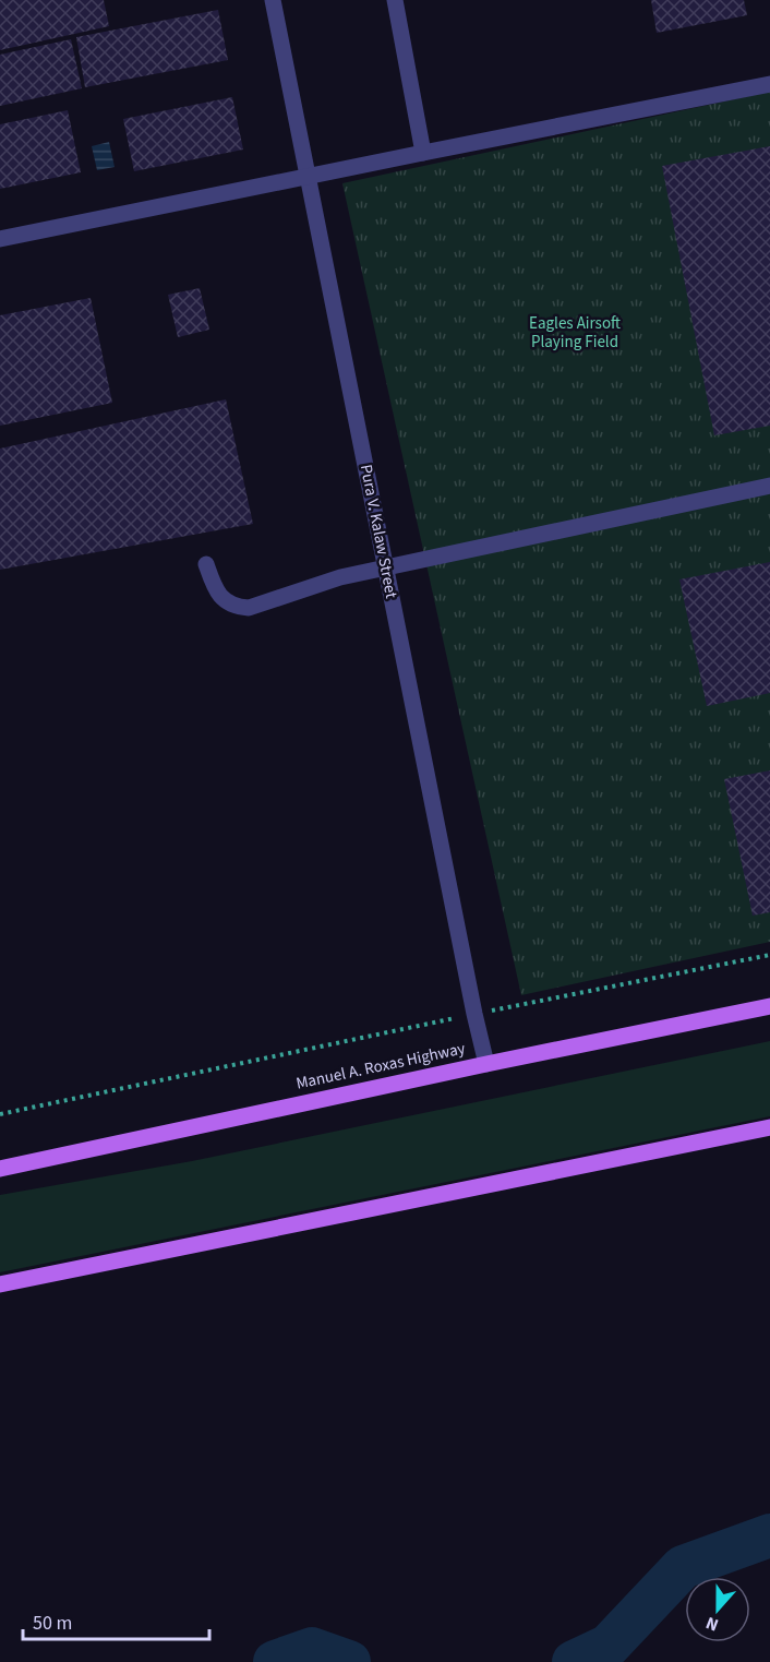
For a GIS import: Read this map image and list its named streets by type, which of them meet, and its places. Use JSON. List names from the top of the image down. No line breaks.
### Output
{"streets":{"main road":["Manuel A. Roxas Highway"],"street":["Pura V. Kalaw Street"]},"crossings":[["Pura V. Kalaw Street","Manuel A. Roxas Highway"]],"parks":["Eagles Airsoft Playing Field"],"scale_bar":"50 m","north":"bottom"}
